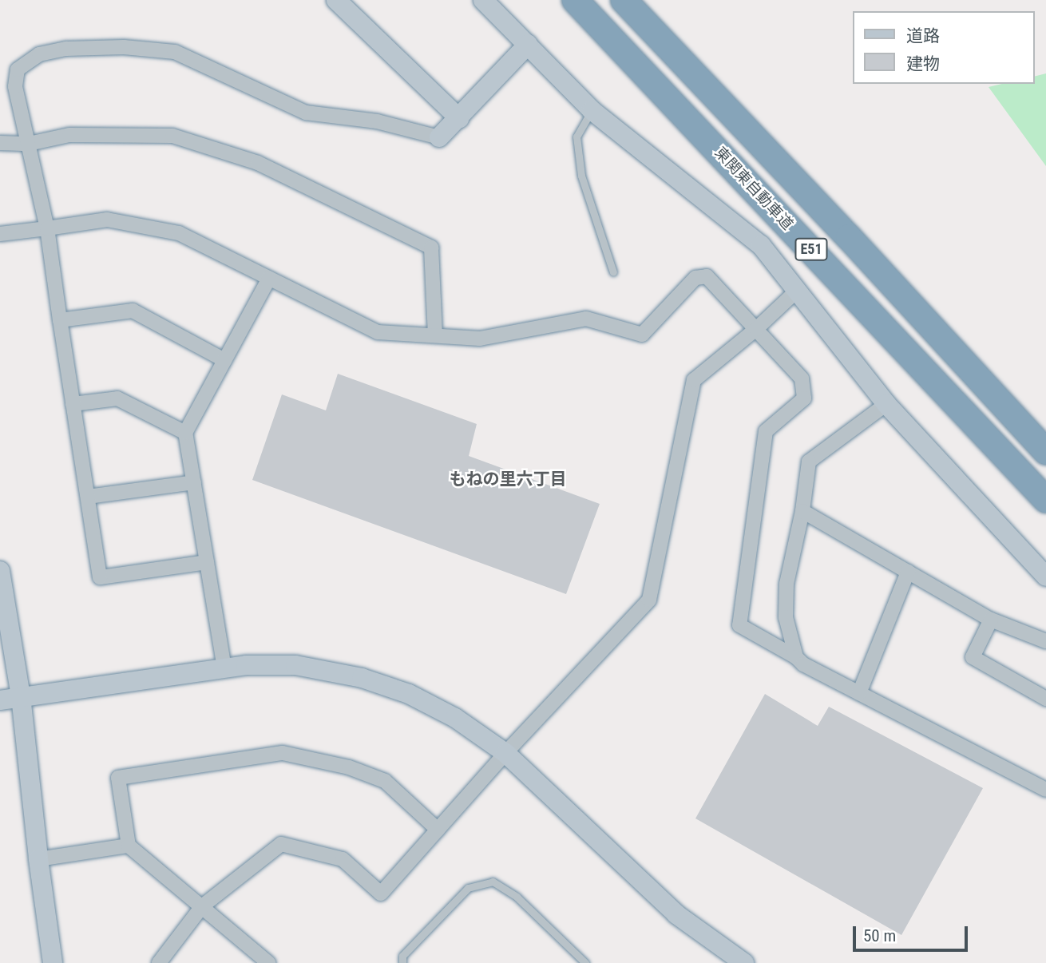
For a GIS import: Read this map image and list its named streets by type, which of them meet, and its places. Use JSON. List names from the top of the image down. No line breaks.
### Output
{"streets":{"highway":["東関東自動車道","E51"]},"districts":["もねの里六丁目"],"legend":["道路","建物"],"scale_bar":"50 m"}
